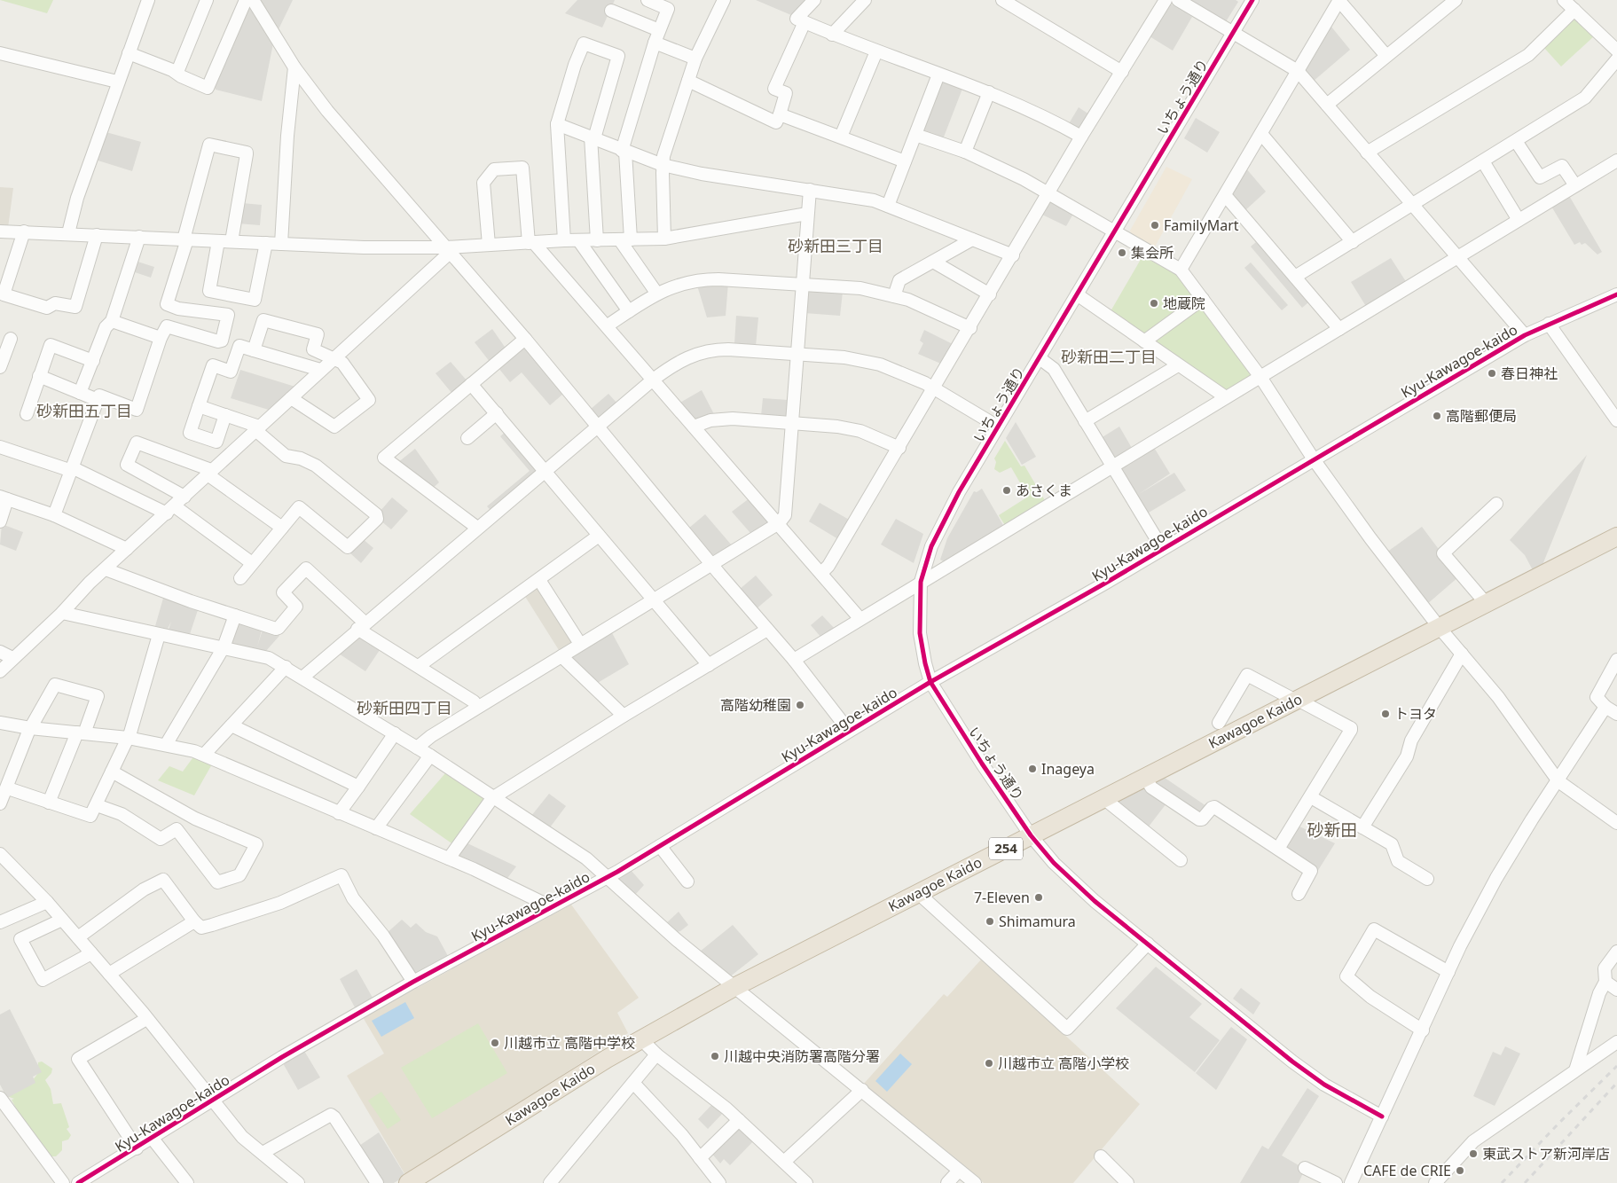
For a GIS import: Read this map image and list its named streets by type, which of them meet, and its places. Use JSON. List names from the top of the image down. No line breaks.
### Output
{"streets":{"highway":["Kawagoe Kaido","254"],"street":["いちょう通り","Kyu-Kawagoe-kaido"]},"crossings":[["いちょう通り","Kyu-Kawagoe-kaido"],["いちょう通り","Kawagoe Kaido"]],"districts":["砂新田三丁目","砂新田二丁目","砂新田五丁目","砂新田四丁目","砂新田"],"places":["FamilyMart","集会所","地蔵院","春日神社","高階郵便局","あさくま","高階幼稚園","トヨタ","Inageya","7-Eleven","Shimamura","川越市立 高階中学校","川越中央消防署高階分署","川越市立 高階小学校","東武ストア新河岸店","CAFE de CRIE"]}
